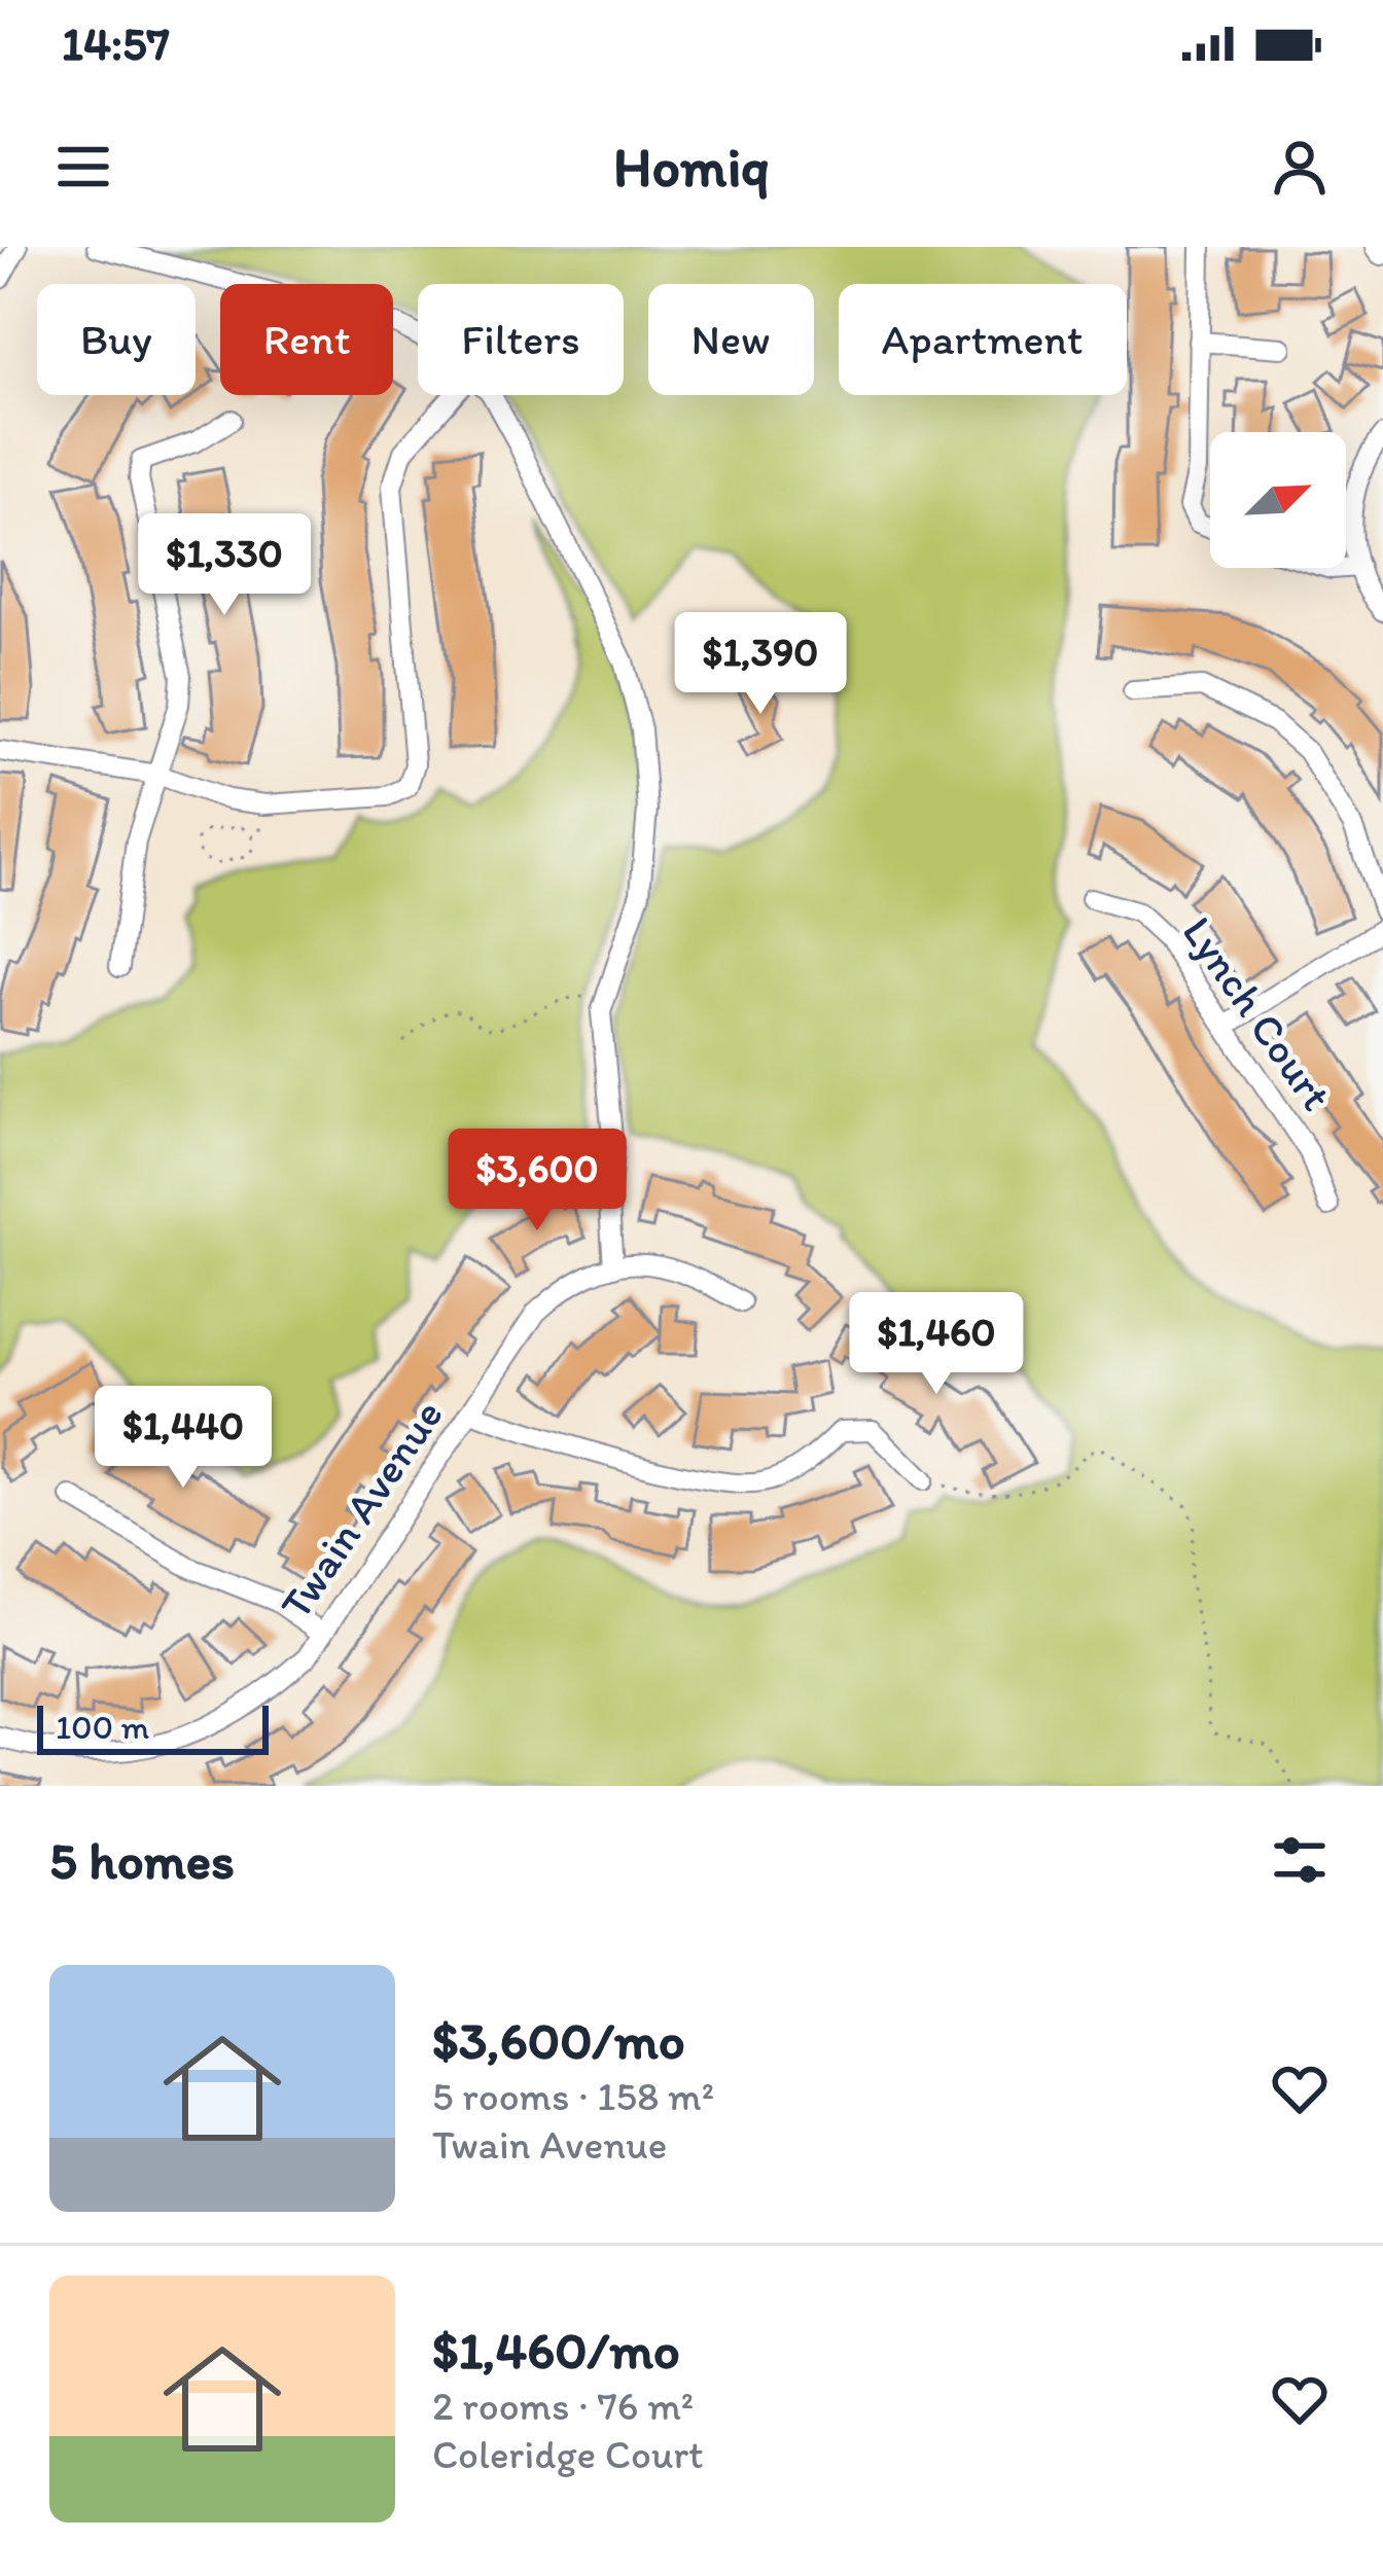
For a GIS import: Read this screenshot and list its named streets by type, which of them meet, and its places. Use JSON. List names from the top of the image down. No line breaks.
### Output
{"streets":{"street":["Lynch Court","Twain Avenue"]},"scale_bar":"100 m","north":"top right","page":{"status":"14:57","header":"Homiq","chip":["Buy","Rent","Filters","New","Apartment"],"price":["$1,330","$1,390","$3,600","$1,460","$1,440"],"scale":"100 m","heading":"5 homes","list":[{"name":"$3,600/mo","note":"5 rooms · 158 m² · Twain Avenue"},{"name":"$1,460/mo","note":"2 rooms · 76 m² · Coleridge Court"}]}}
